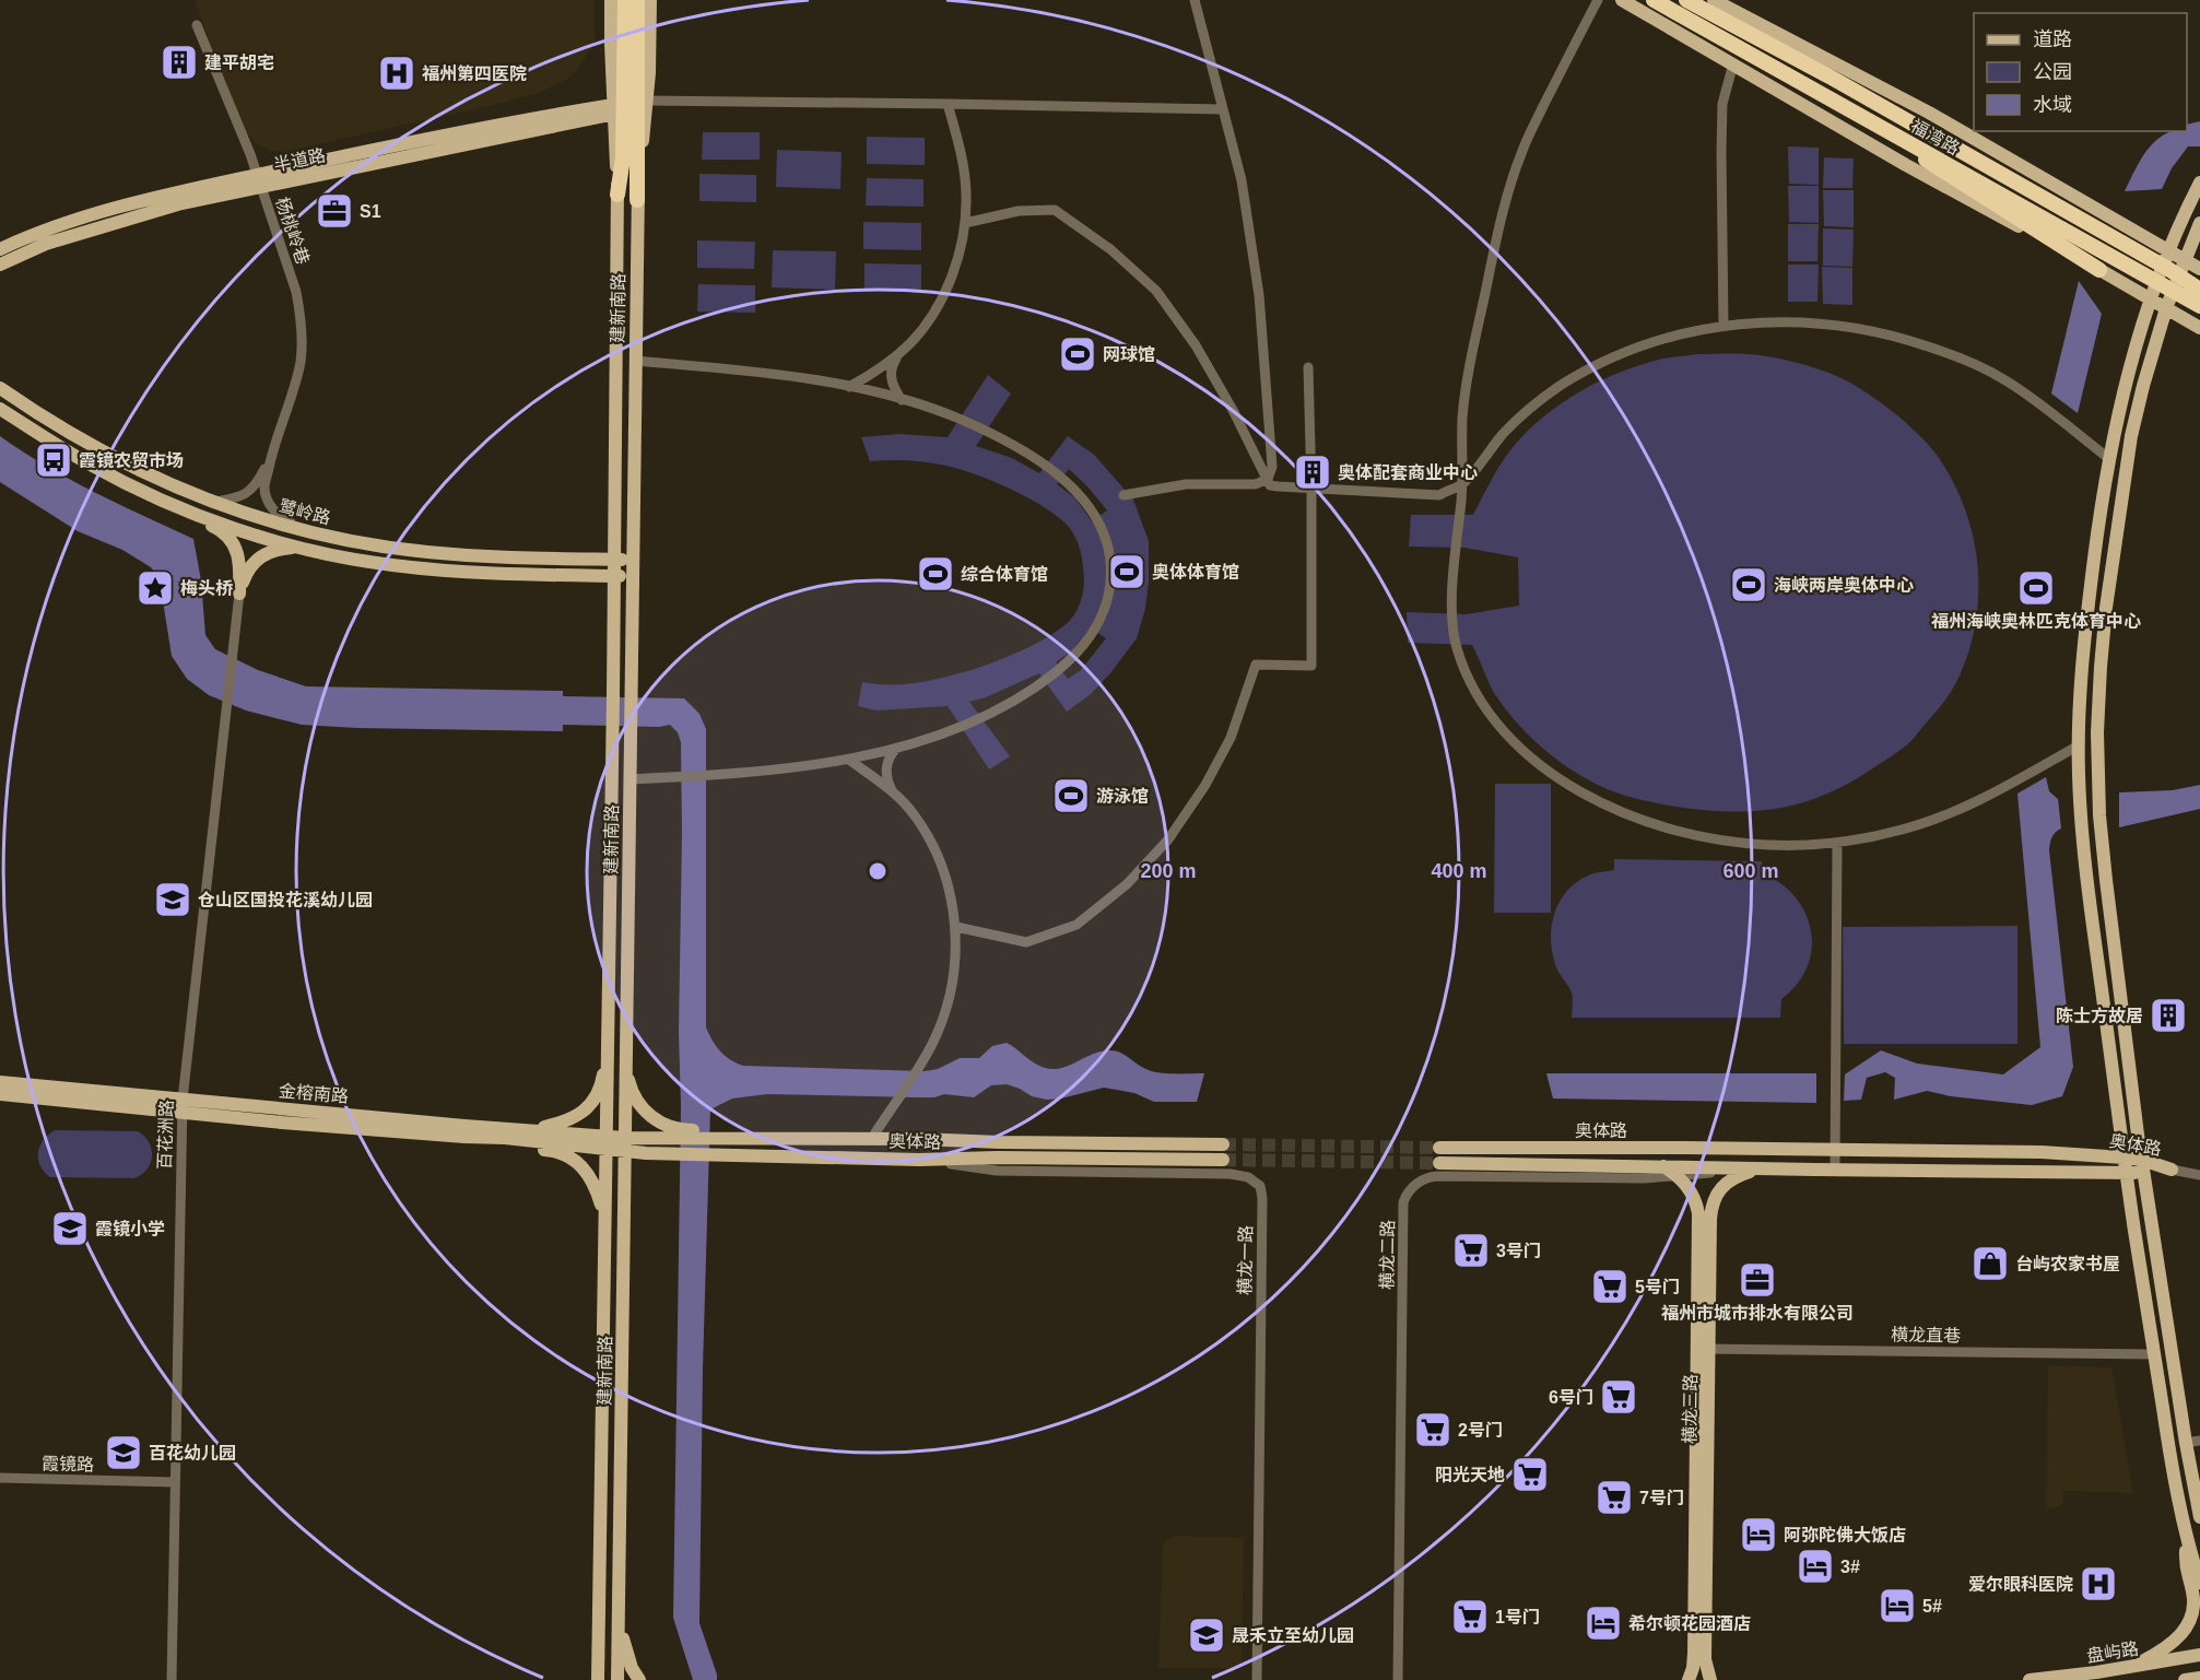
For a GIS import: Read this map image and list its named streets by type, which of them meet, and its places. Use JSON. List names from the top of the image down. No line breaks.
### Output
{"streets":{"highway":["福湾路"],"main road":["半道路","建新南路","鹭岭路","金榕南路","奥体路","横龙三路","盘屿路"],"street":["杨桃岭巷","百花洲路","横龙二路","横龙一路","横龙直巷","霞镜路"]},"crossings":[["半道路","杨桃岭巷"],["半道路","建新南路"],["建新南路","鹭岭路"],["建新南路","金榕南路"],["建新南路","奥体路"],["金榕南路","奥体路"],["金榕南路","百花洲路"],["奥体路","横龙二路"],["奥体路","横龙一路"],["奥体路","横龙三路"],["百花洲路","霞镜路"],["横龙二路","横龙三路"],["横龙直巷","横龙三路"]],"places":{"building":["建平胡宅","奥体配套商业中心","陈士方故居"],"hospital":["福州第四医院","爱尔眼科医院"],"office":["S1","福州市城市排水有限公司"],"sports":["网球馆","奥体体育馆","综合体育馆","海峡两岸奥体中心","福州海峡奥林匹克体育中心","游泳馆"],"bus stop":["霞镜农贸市场"],"place":["梅头桥"],"school or university":["仓山区国投花溪幼儿园","霞镜小学","百花幼儿园","晟禾立至幼儿园"],"supermarket":["3号门","5号门","6号门","2号门","阳光天地","7号门","1号门"],"shop":["台屿农家书屋"],"hotel":["阿弥陀佛大饭店","3#","5#","希尔顿花园酒店"]},"legend":["道路","公园","水域"],"rings":["200 m","400 m","600 m"]}
